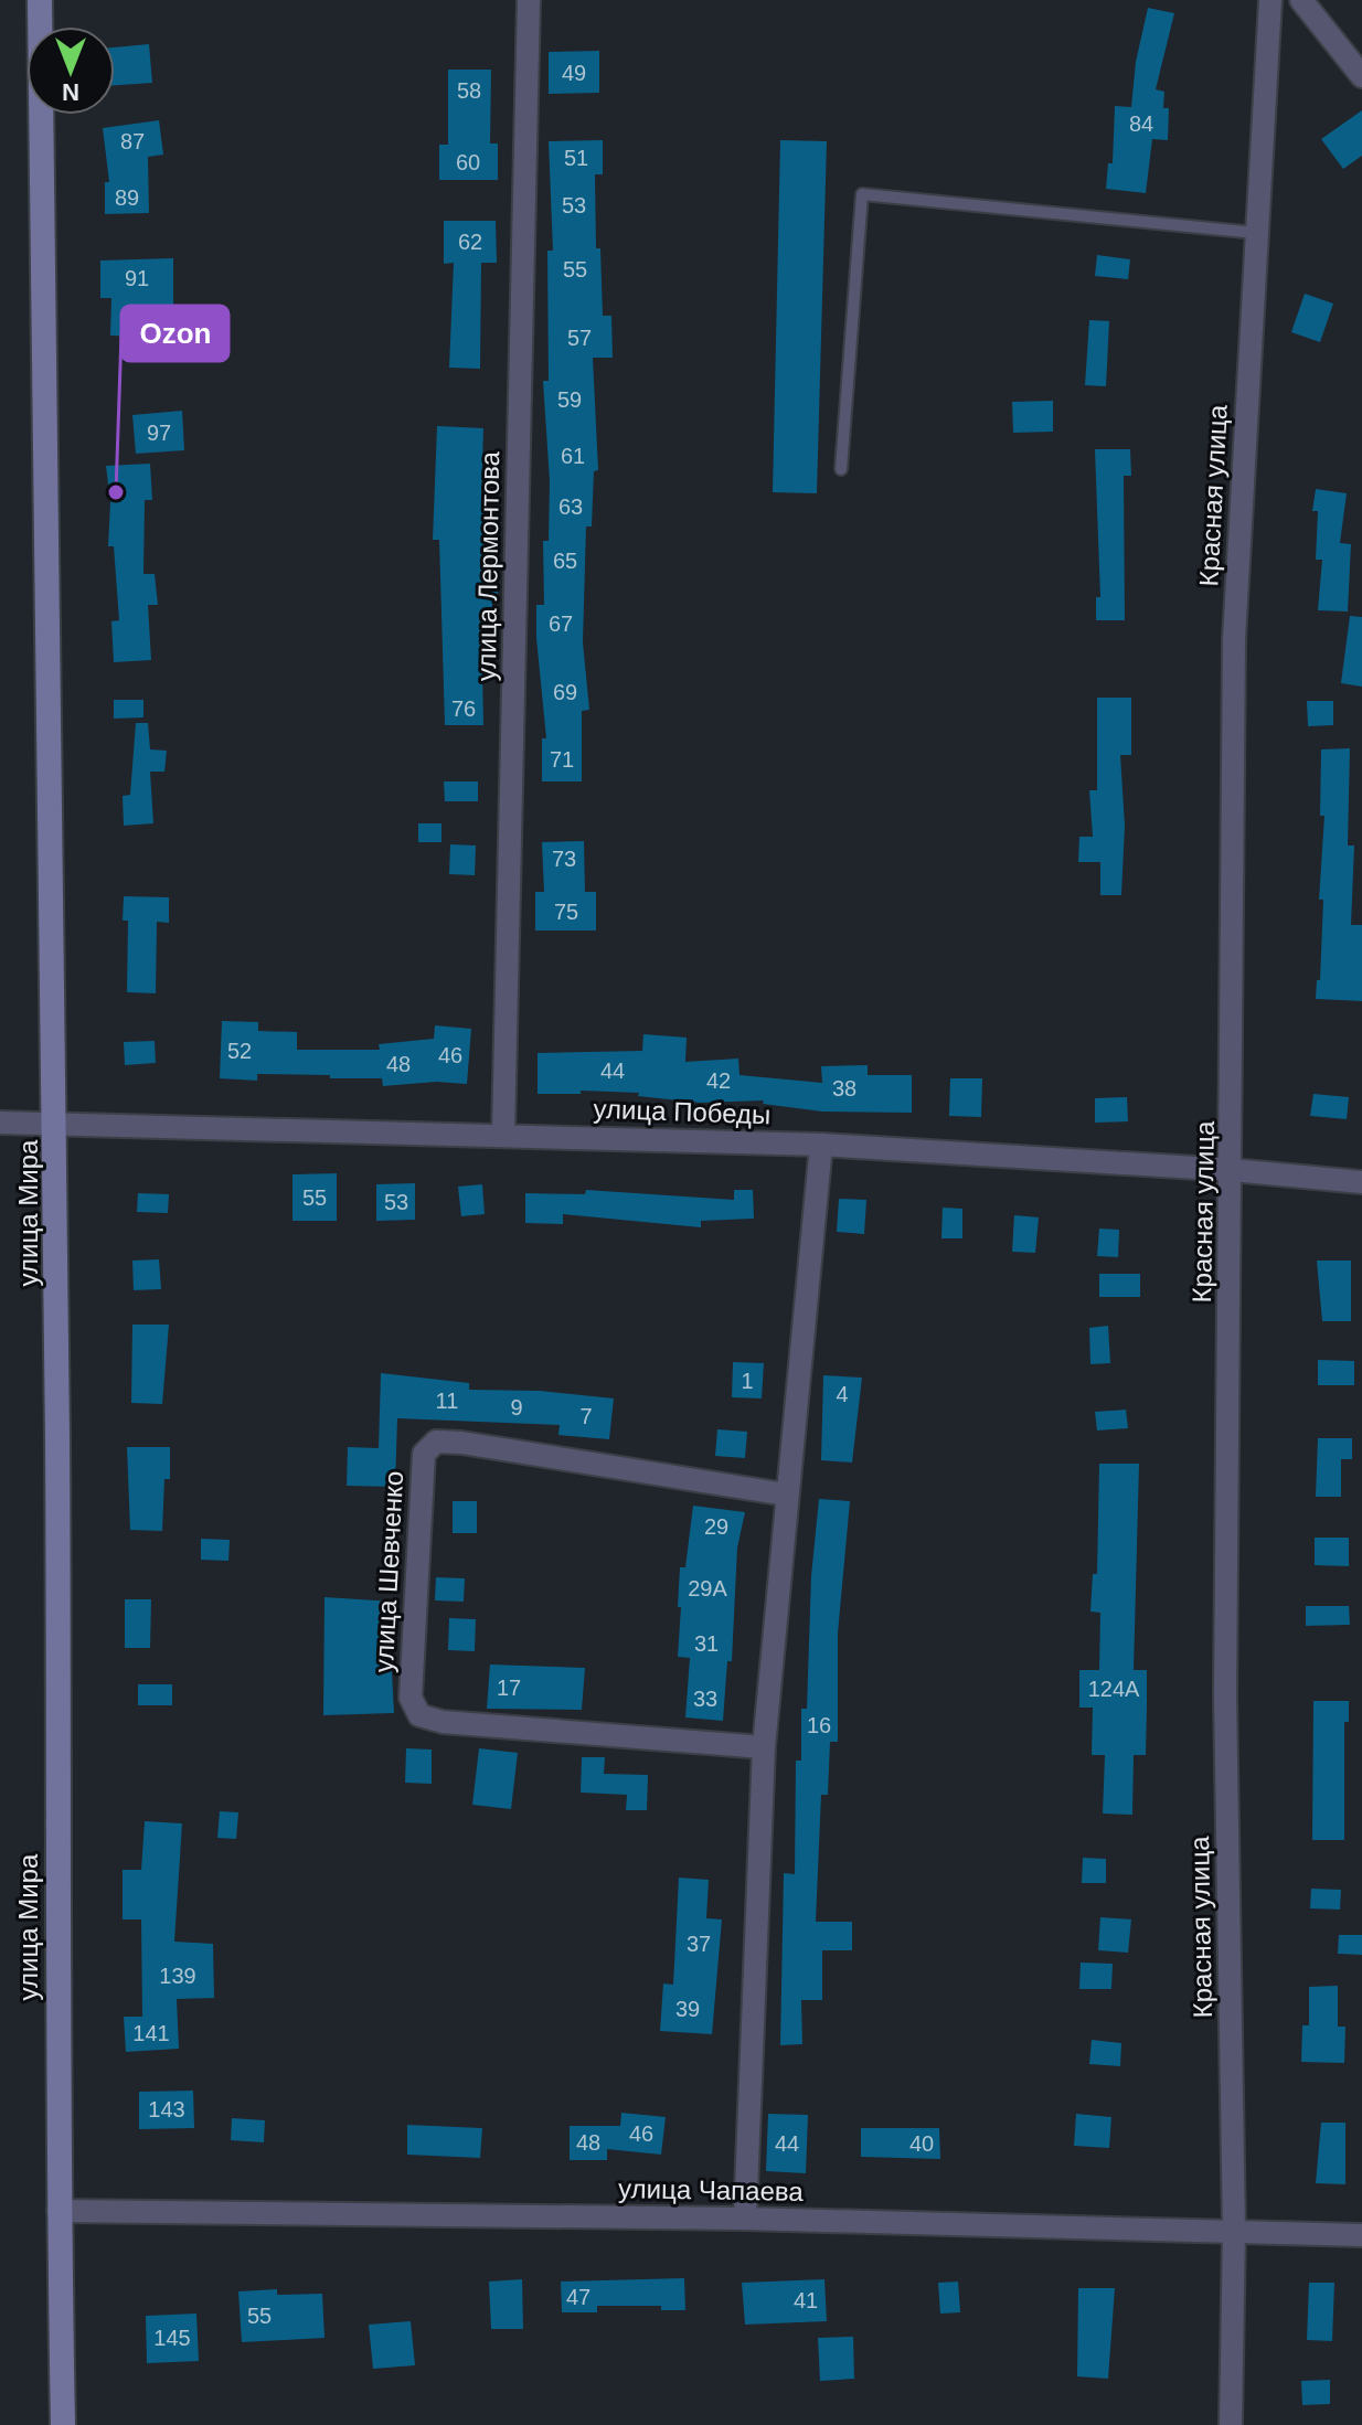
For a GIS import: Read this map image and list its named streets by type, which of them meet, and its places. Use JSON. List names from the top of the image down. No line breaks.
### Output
{"streets":{"main road":["улица Мира"],"street":["Красная улица","улица Лермонтова","улица Победы","улица Шевченко","улица Чапаева"]},"crossings":[["Красная улица","улица Победы"],["Красная улица","улица Чапаева"],["улица Лермонтова","улица Победы"],["улица Победы","улица Мира"],["улица Мира","улица Чапаева"]],"places":["Ozon"],"house_numbers":["49","58","84","87","51","60","89","53","62","55","91","57","59","97","61","63","65","67","69","76","71","73","75","52","46","48","44","42","38","55","53","1","4","11","9","7","29","29А","31","17","124А","33","16","37","139","39","141","143","46","48","44","40","47","41","55","145"],"north":"bottom"}
